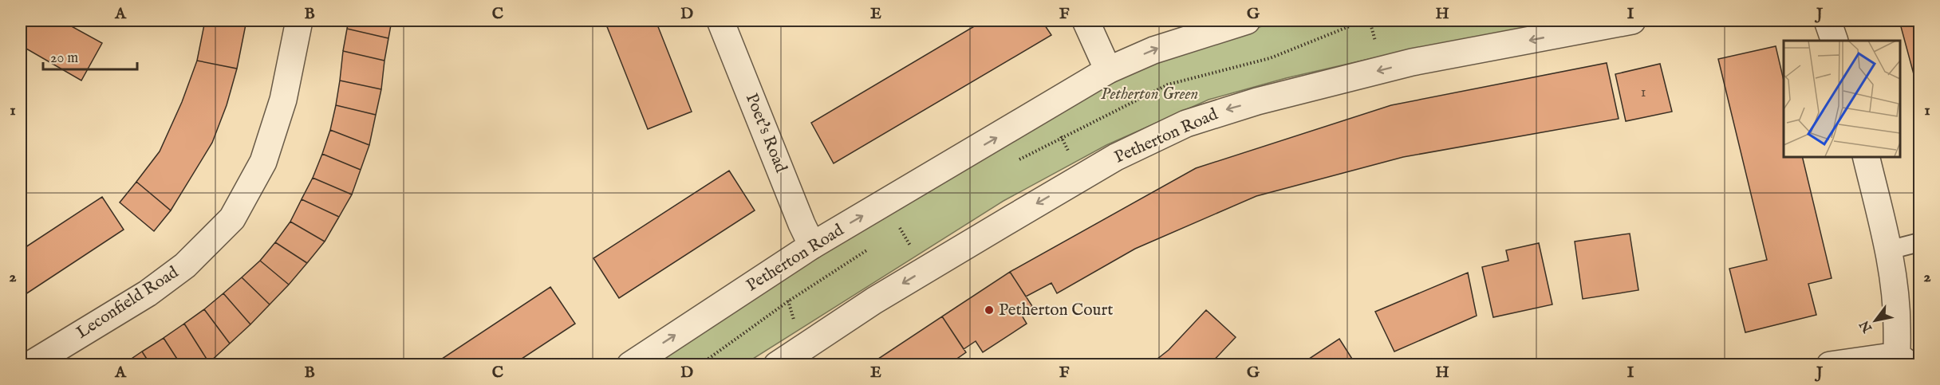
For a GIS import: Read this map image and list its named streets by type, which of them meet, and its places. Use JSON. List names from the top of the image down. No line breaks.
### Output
{"streets":{"street":["Poet's Road","Petherton Road","Leconfield Road"]},"crossings":[["Poet's Road","Petherton Road"]],"parks":["Petherton Green"],"places":["Petherton Court"],"house_numbers":["1"],"scale_bar":"20 m","north":"bottom left","grid":{"columns":["A","B","C","D","E","F","G","H","I","J"],"rows":["1","2"]}}
